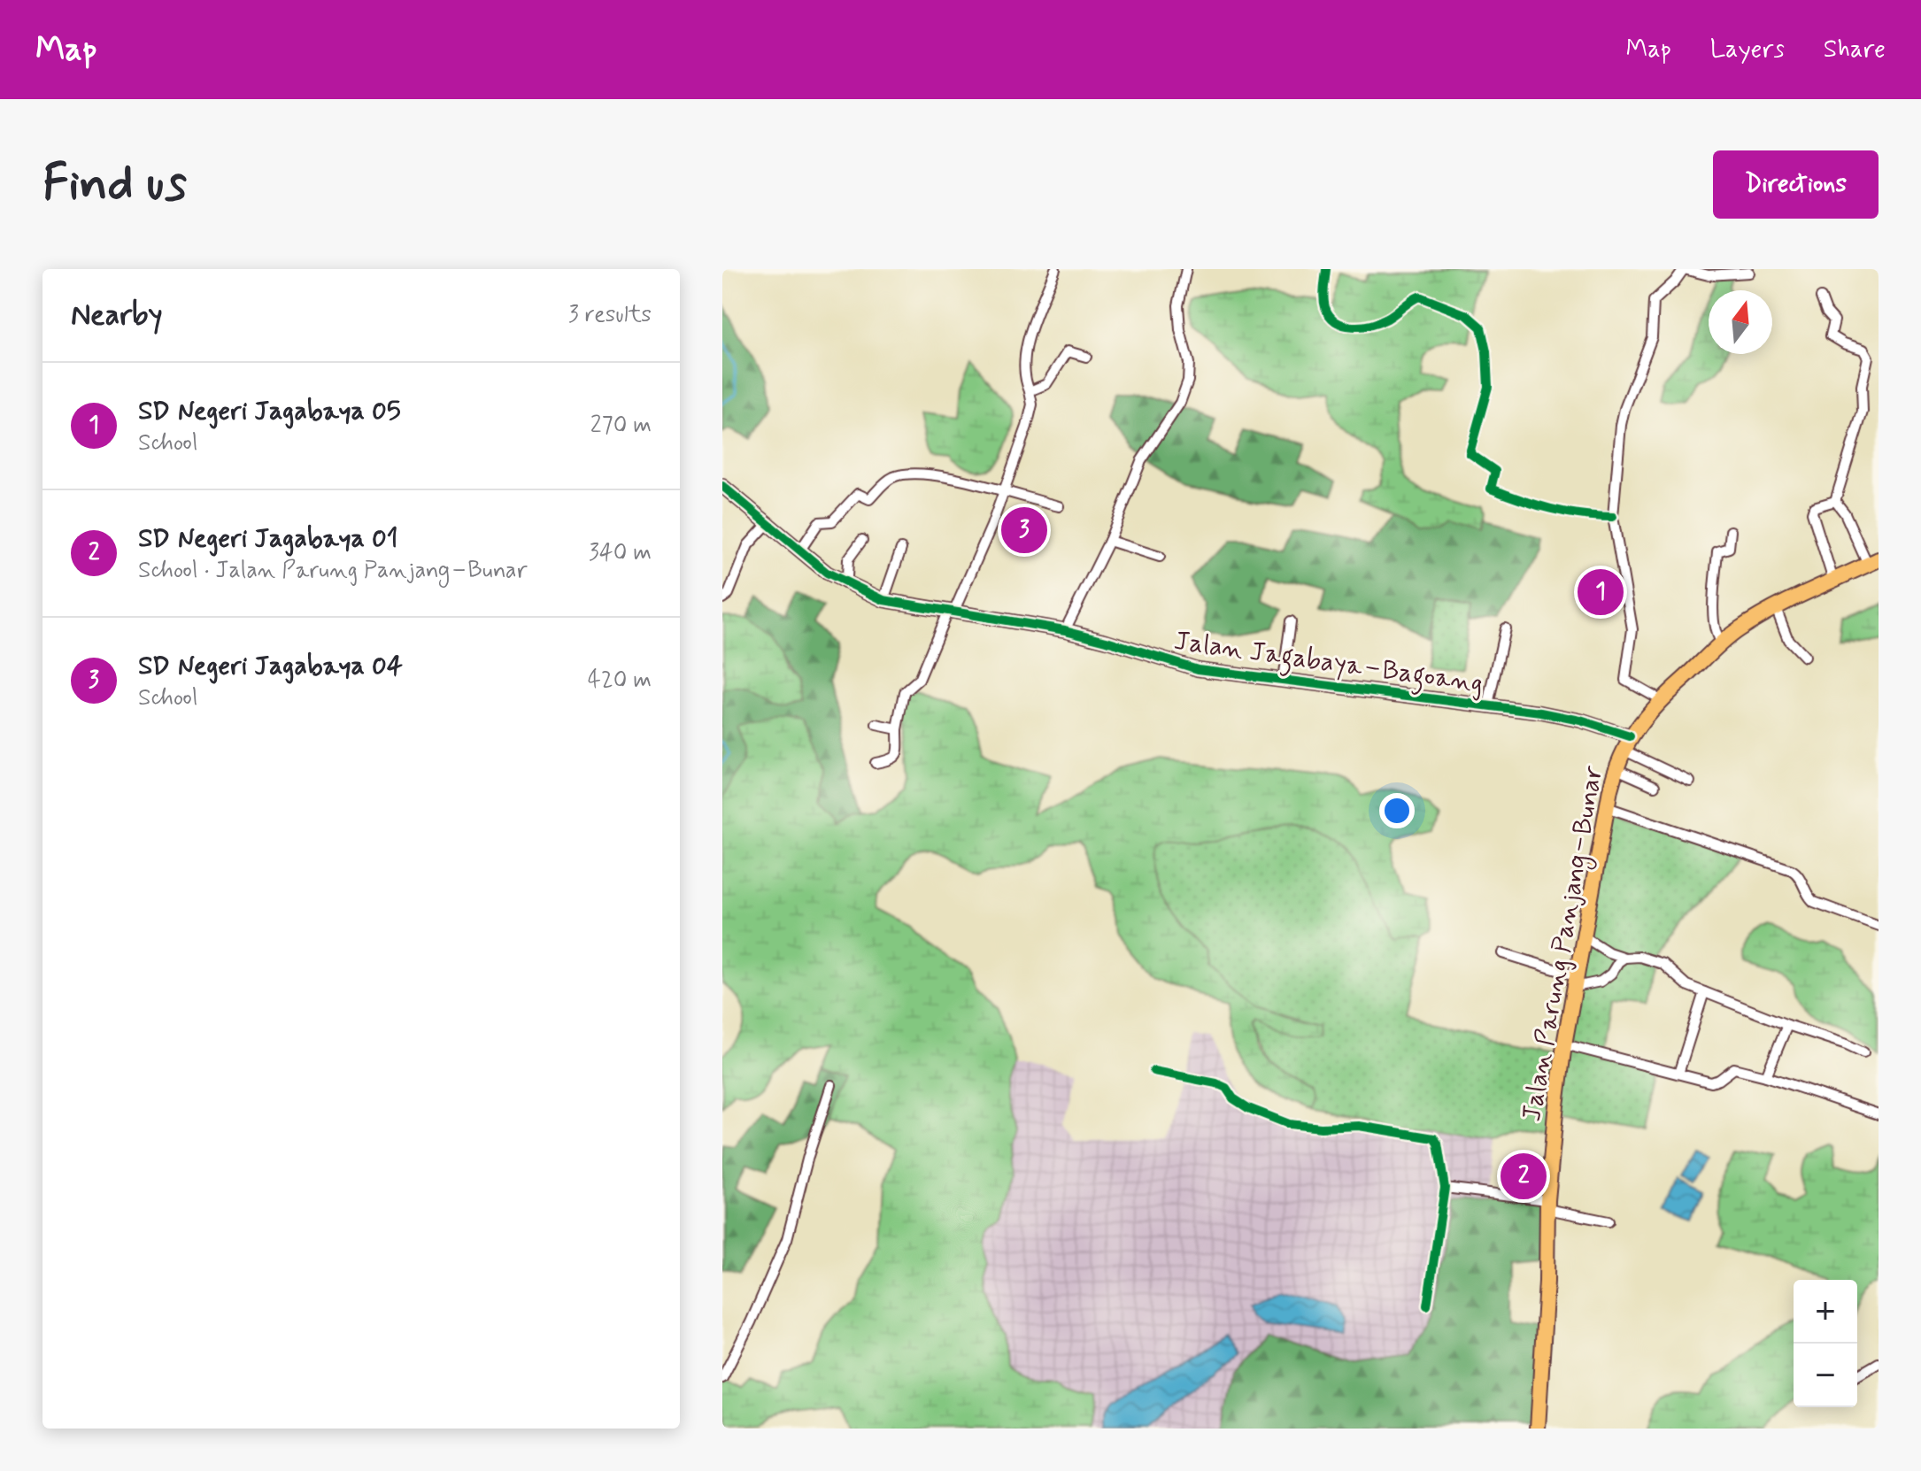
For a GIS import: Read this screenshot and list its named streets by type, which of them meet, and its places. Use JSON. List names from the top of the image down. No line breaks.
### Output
{"streets":{"main road":["Jalan Parung Panjang–Bunar"],"street":["Jalan Jagabaya–Bagoang"]},"crossings":[["Jalan Jagabaya–Bagoang","Jalan Parung Panjang–Bunar"]],"north":"top","page":{"header":"Map","nav":["Map","Layers","Share"],"buttons":"Directions","title":"Find us","heading":["Nearby","3 results"],"list":[{"mark":"1","name":"SD Negeri Jagabaya 05","note":"School","value":"270 m"},{"mark":"2","name":"SD Negeri Jagabaya 01","note":"School · Jalan Parung Panjang–Bunar","value":"340 m"},{"mark":"3","name":"SD Negeri Jagabaya 04","note":"School","value":"420 m"}],"pins":["3","1","2"],"map_buttons":["+","−"]}}
